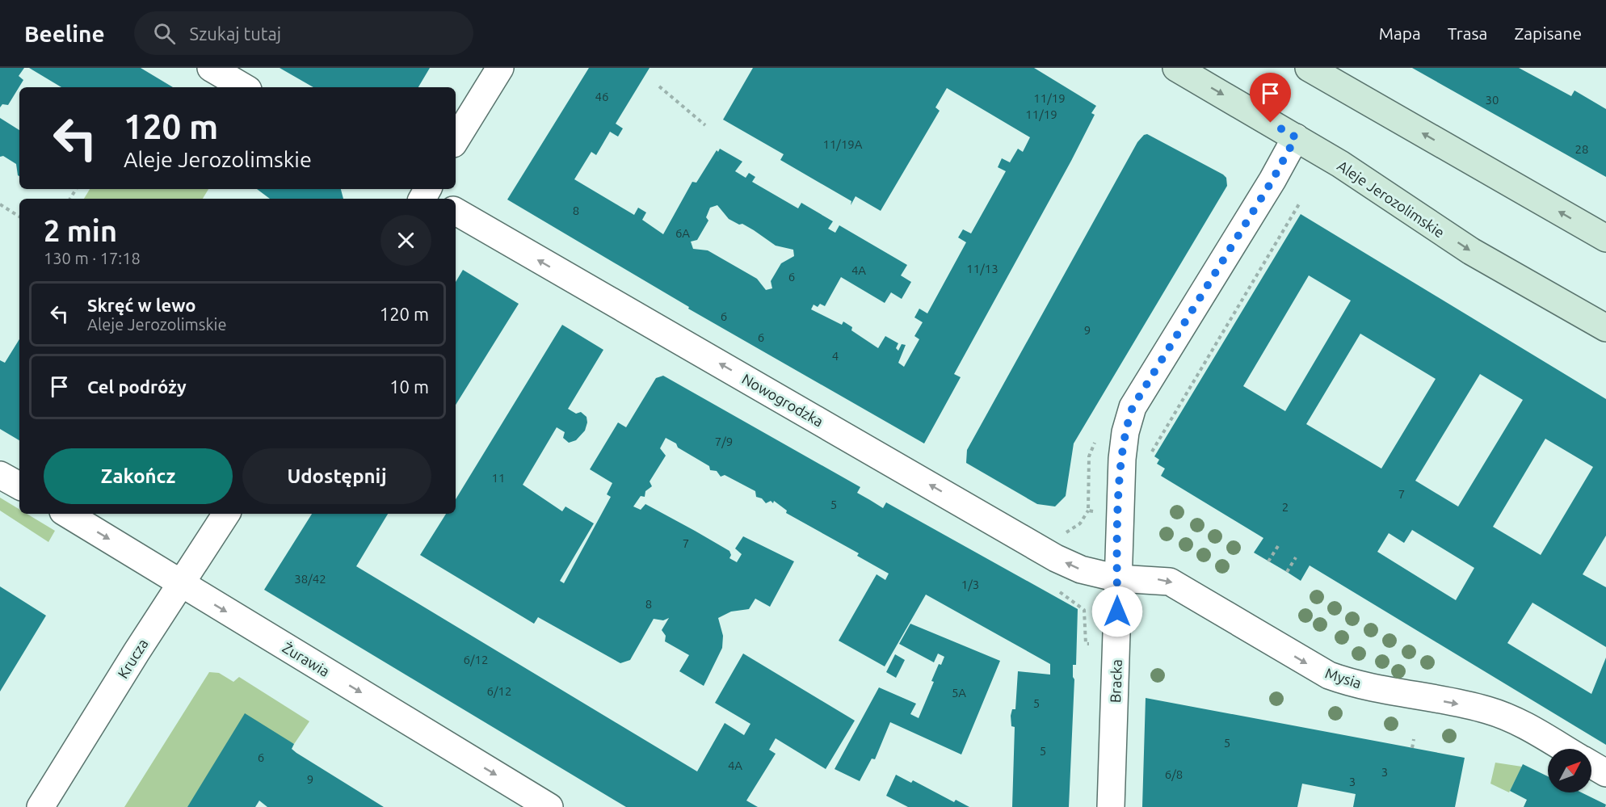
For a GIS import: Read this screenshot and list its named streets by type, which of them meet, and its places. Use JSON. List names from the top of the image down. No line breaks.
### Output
{"streets":{"main road":["Aleje Jerozolimskie"],"street":["Nowogrodzka","Krucza","Żurawia","Mysia","Bracka"]},"crossings":[["Aleje Jerozolimskie","Bracka"],["Nowogrodzka","Mysia"],["Nowogrodzka","Bracka"],["Krucza","Żurawia"],["Mysia","Bracka"]],"one_way":["Nowogrodzka","Żurawia","Mysia"],"house_numbers":["46","11/19","30","11/19","11/19A","28","8","6A","11/13","4A","6","6","9","6","4","7/9","11","7","5","2","7","38/42","1/3","8","6/12","6/12","5A","5","5","5","6","4A","3","6/8","9","3"],"north":"top right","page":{"header":"Beeline","search":"Szukaj tutaj","nav":["Mapa","Trasa","Zapisane"],"turn":["120 m","Aleje Jerozolimskie"],"heading":["2 min","130 m · 17:18"],"list":[{"name":"Skręć w lewo","note":"Aleje Jerozolimskie","value":"120 m"},{"name":"Cel podróży","value":"10 m"}],"buttons":["Zakończ","Udostępnij"]}}
